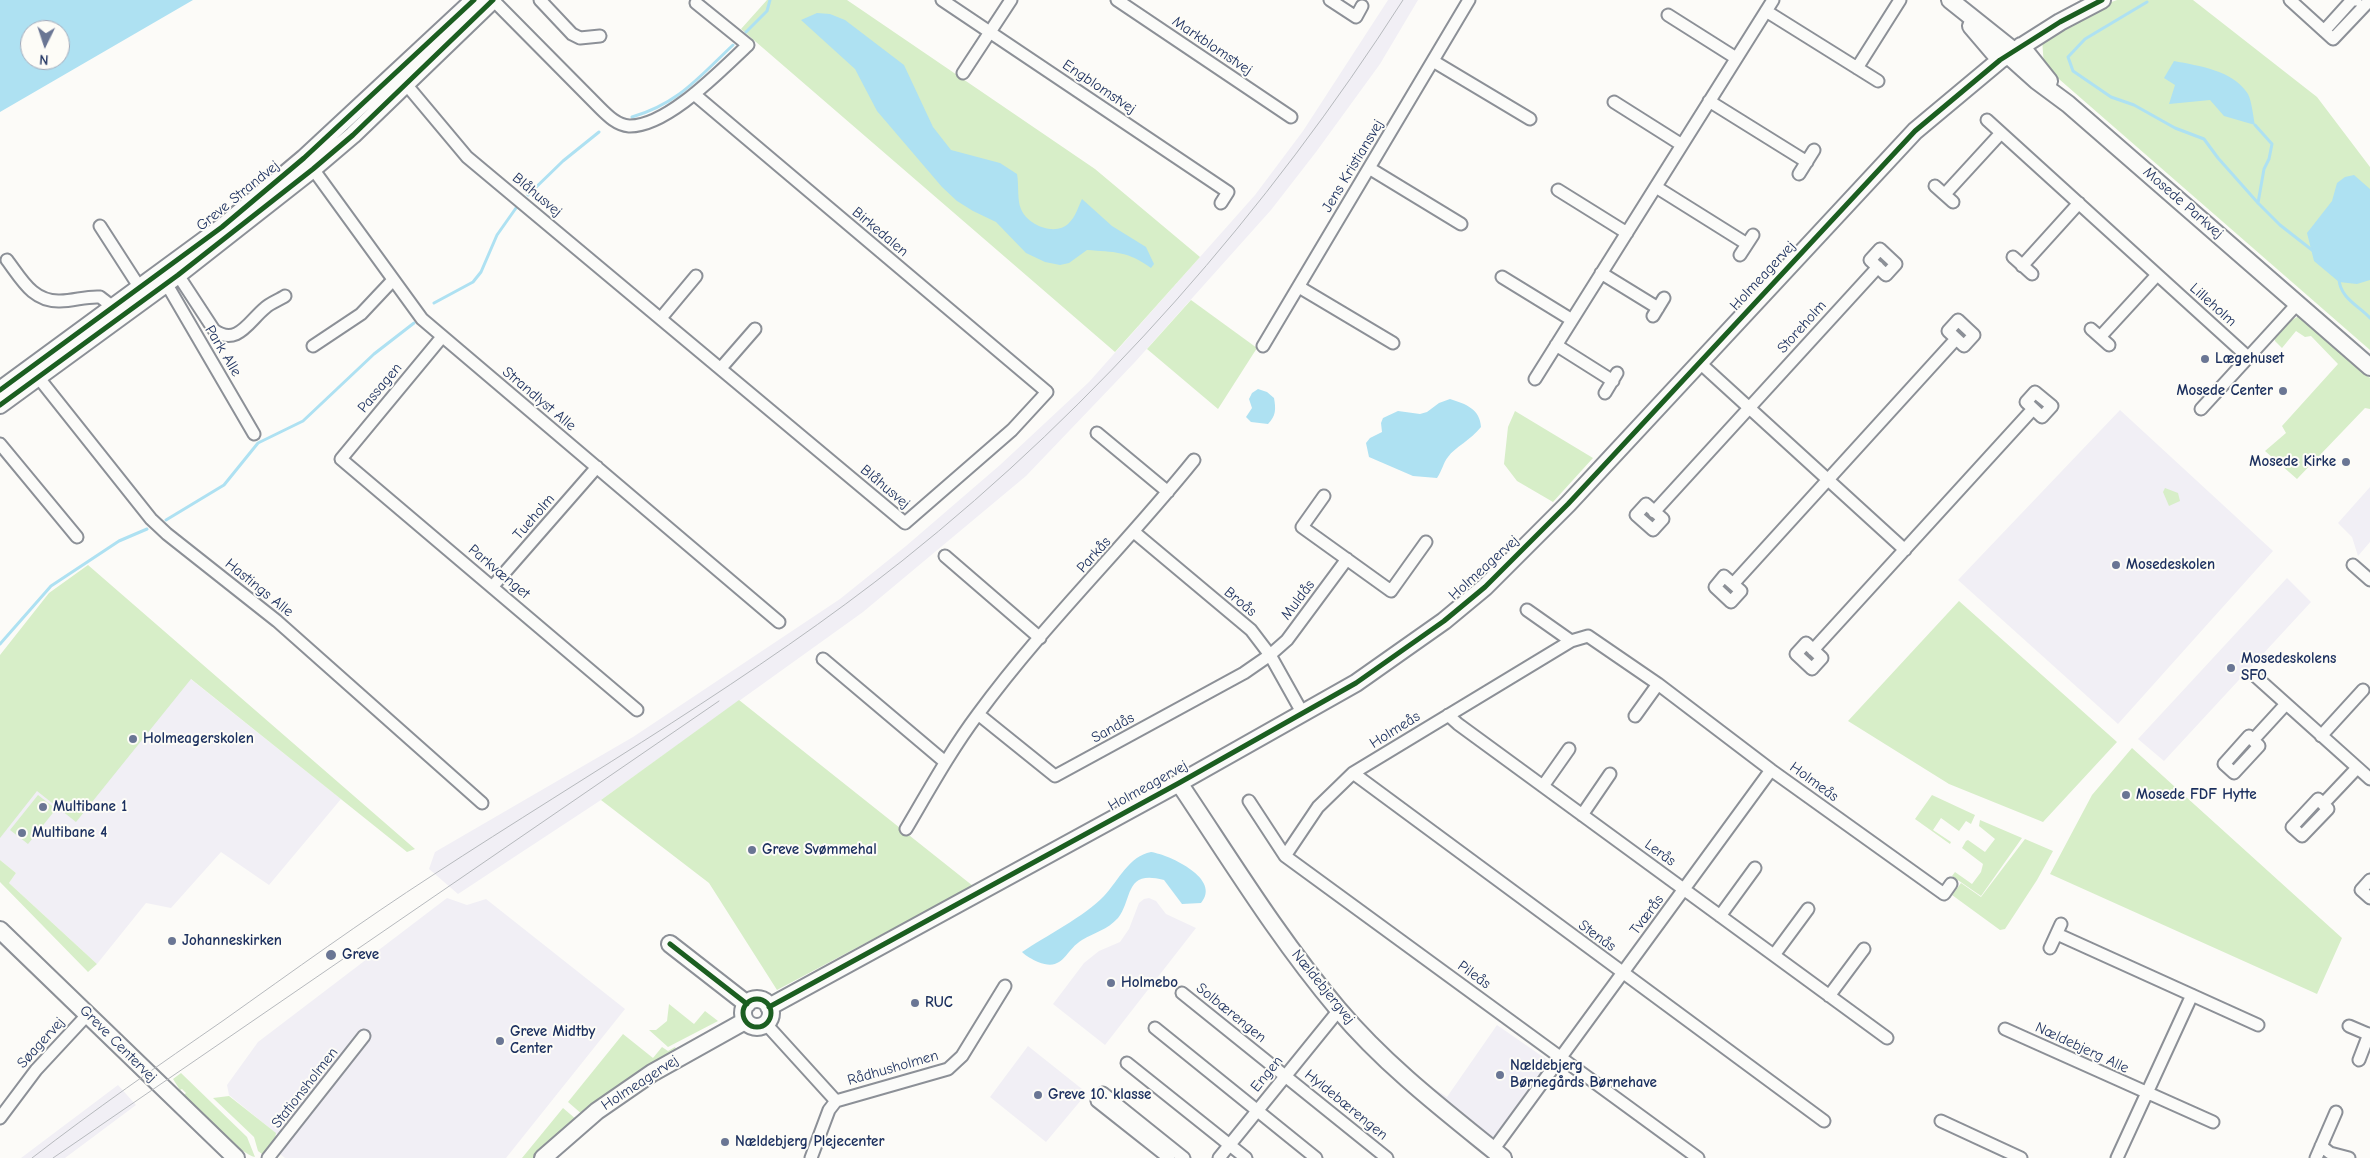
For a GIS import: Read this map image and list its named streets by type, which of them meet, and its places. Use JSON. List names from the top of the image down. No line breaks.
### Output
{"streets":{"street":["Markblomstvej","Engblomstvej","Jens Kristiansvej","Blåhusvej","Greve Strandvej","Mosede Parkvej","Birkedalen","Holmeagervej","Lilleholm","Storeholm","Park Alle","Passagen","Strandlyst Alle","Tueholm","Parkås","Parkvænget","Hastings Alle","Muldås","Broås","Sandås","Holmeås","Lerås","Tværås","Stenås","Pileås","Nældebjergvej","Solbærengen","Søagervej","Greve Centervej","Nældebjerg Alle","Rådhusholmen","Engen","Stationsholmen","Hyldebærengen"]},"crossings":[["Blåhusvej","Greve Strandvej"],["Blåhusvej","Birkedalen"],["Greve Strandvej","Park Alle"],["Greve Strandvej","Strandlyst Alle"],["Greve Strandvej","Hastings Alle"],["Mosede Parkvej","Holmeagervej"],["Holmeagervej","Broås"],["Holmeagervej","Nældebjergvej"],["Holmeagervej","Rådhusholmen"],["Passagen","Strandlyst Alle"],["Passagen","Parkvænget"],["Strandlyst Alle","Tueholm"],["Tueholm","Parkvænget"],["Parkås","Broås"],["Parkås","Sandås"],["Muldås","Broås"],["Muldås","Sandås"],["Broås","Sandås"],["Holmeås","Lerås"],["Holmeås","Tværås"],["Holmeås","Stenås"],["Holmeås","Pileås"],["Lerås","Tværås"],["Tværås","Stenås"],["Tværås","Pileås"],["Tværås","Nældebjergvej"],["Nældebjergvej","Engen"],["Solbærengen","Engen"],["Solbærengen","Hyldebærengen"],["Søagervej","Greve Centervej"],["Engen","Hyldebærengen"]],"places":["Lægehuset","Mosede Center","Mosede Kirke","Mosedeskolen","Mosedeskolens SFO","Holmeagerskolen","Mosede FDF Hytte","Multibane 1","Multibane 4","Greve Svømmehal","Johanneskirken","Greve","Holmebo","RUC","Greve Midtby Center","Nældebjerg Børnegårds Børnehave","Greve 10. klasse","Nældebjerg Plejecenter"],"north":"bottom"}
